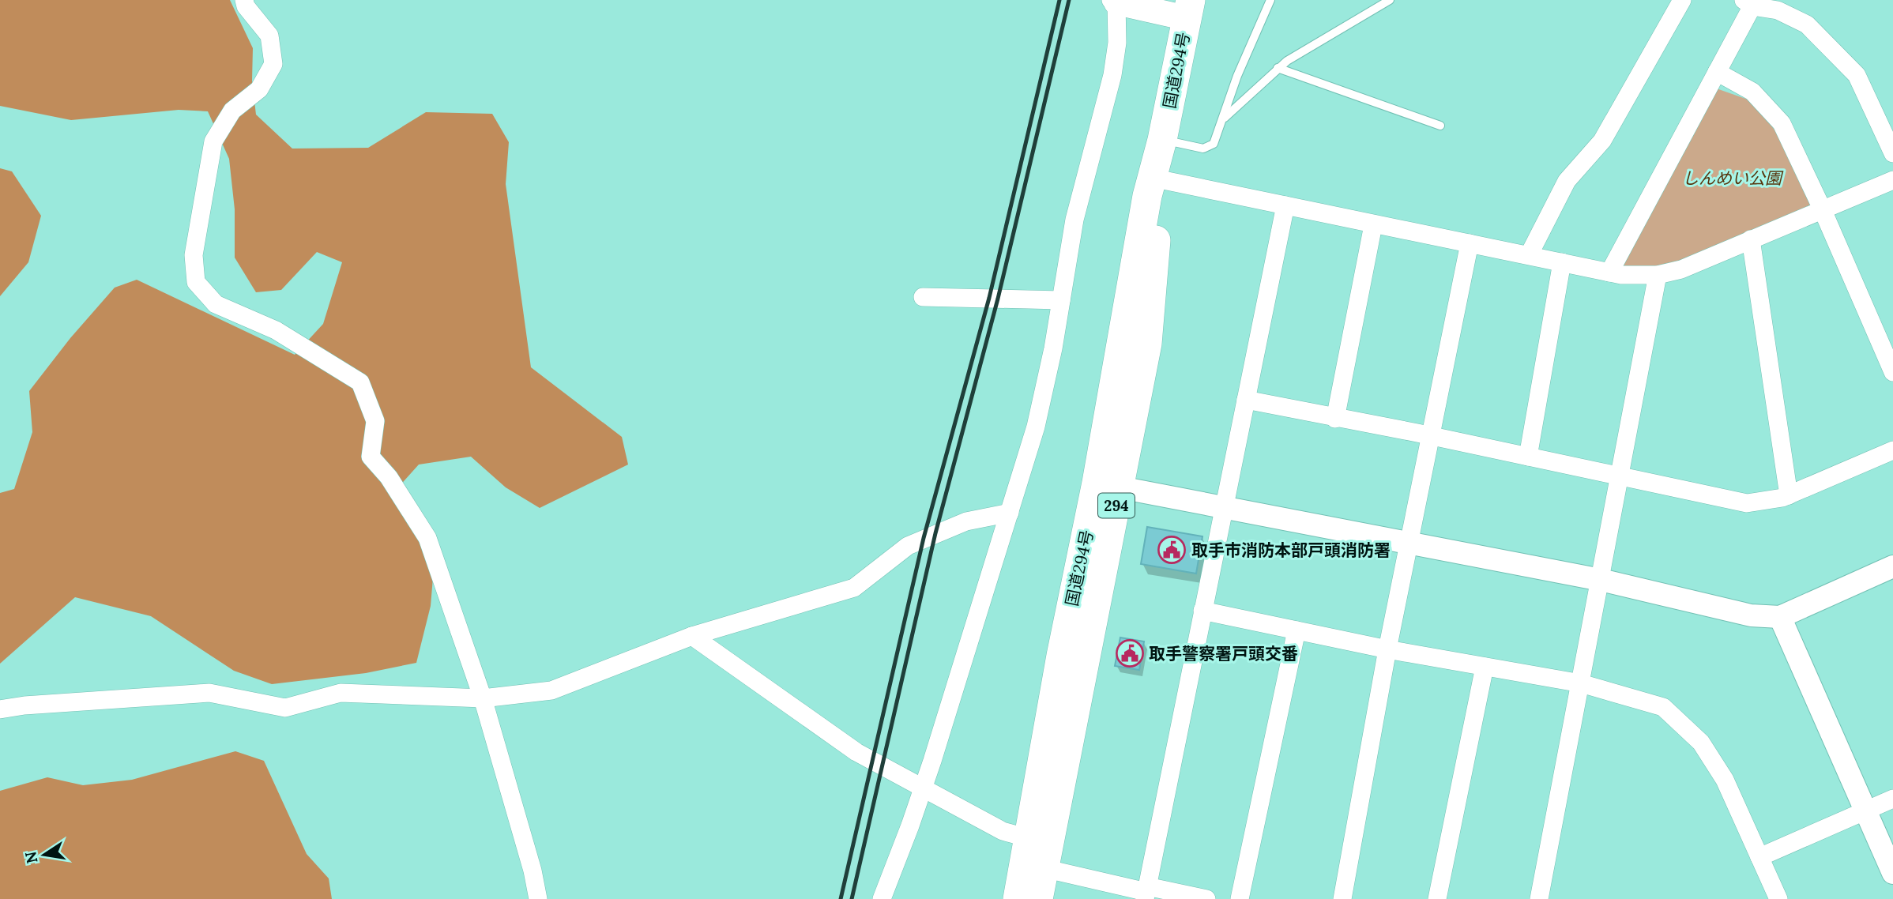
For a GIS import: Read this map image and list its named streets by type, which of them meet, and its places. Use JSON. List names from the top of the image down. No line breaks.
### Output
{"streets":{"highway":["国道294号","294"]},"parks":["しんめい公園"],"places":{"public building":["取手市消防本部戸頭消防署","取手警察署戸頭交番"]},"north":"left"}
